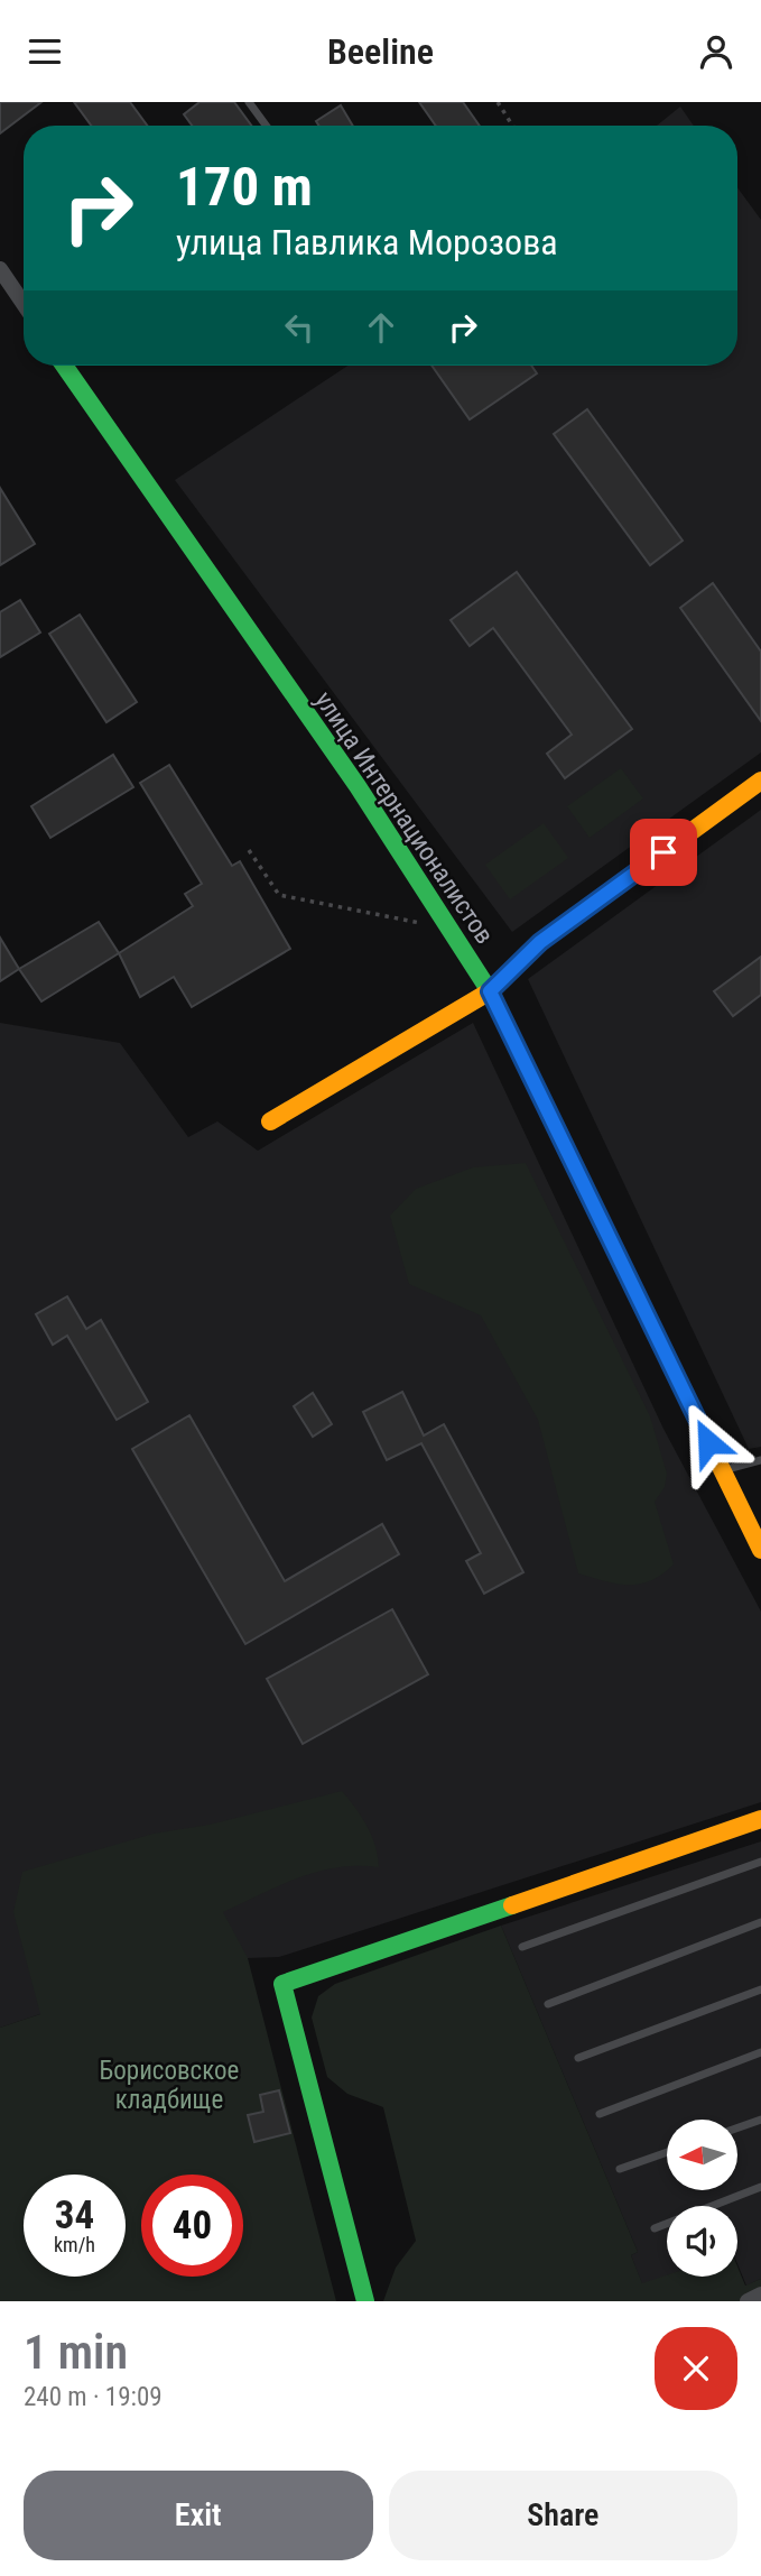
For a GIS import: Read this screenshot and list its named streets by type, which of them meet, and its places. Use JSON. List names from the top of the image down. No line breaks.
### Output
{"streets":{"street":["улица Интернационалистов"]},"parks":["Борисовское кладбище"],"north":"left","page":{"header":"Beeline","turn":["170 m","улица Павлика Морозова"],"speed":"34 km/h","limit":"40","heading":["1 min","240 m · 19:09"],"buttons":["Exit","Share"]}}
